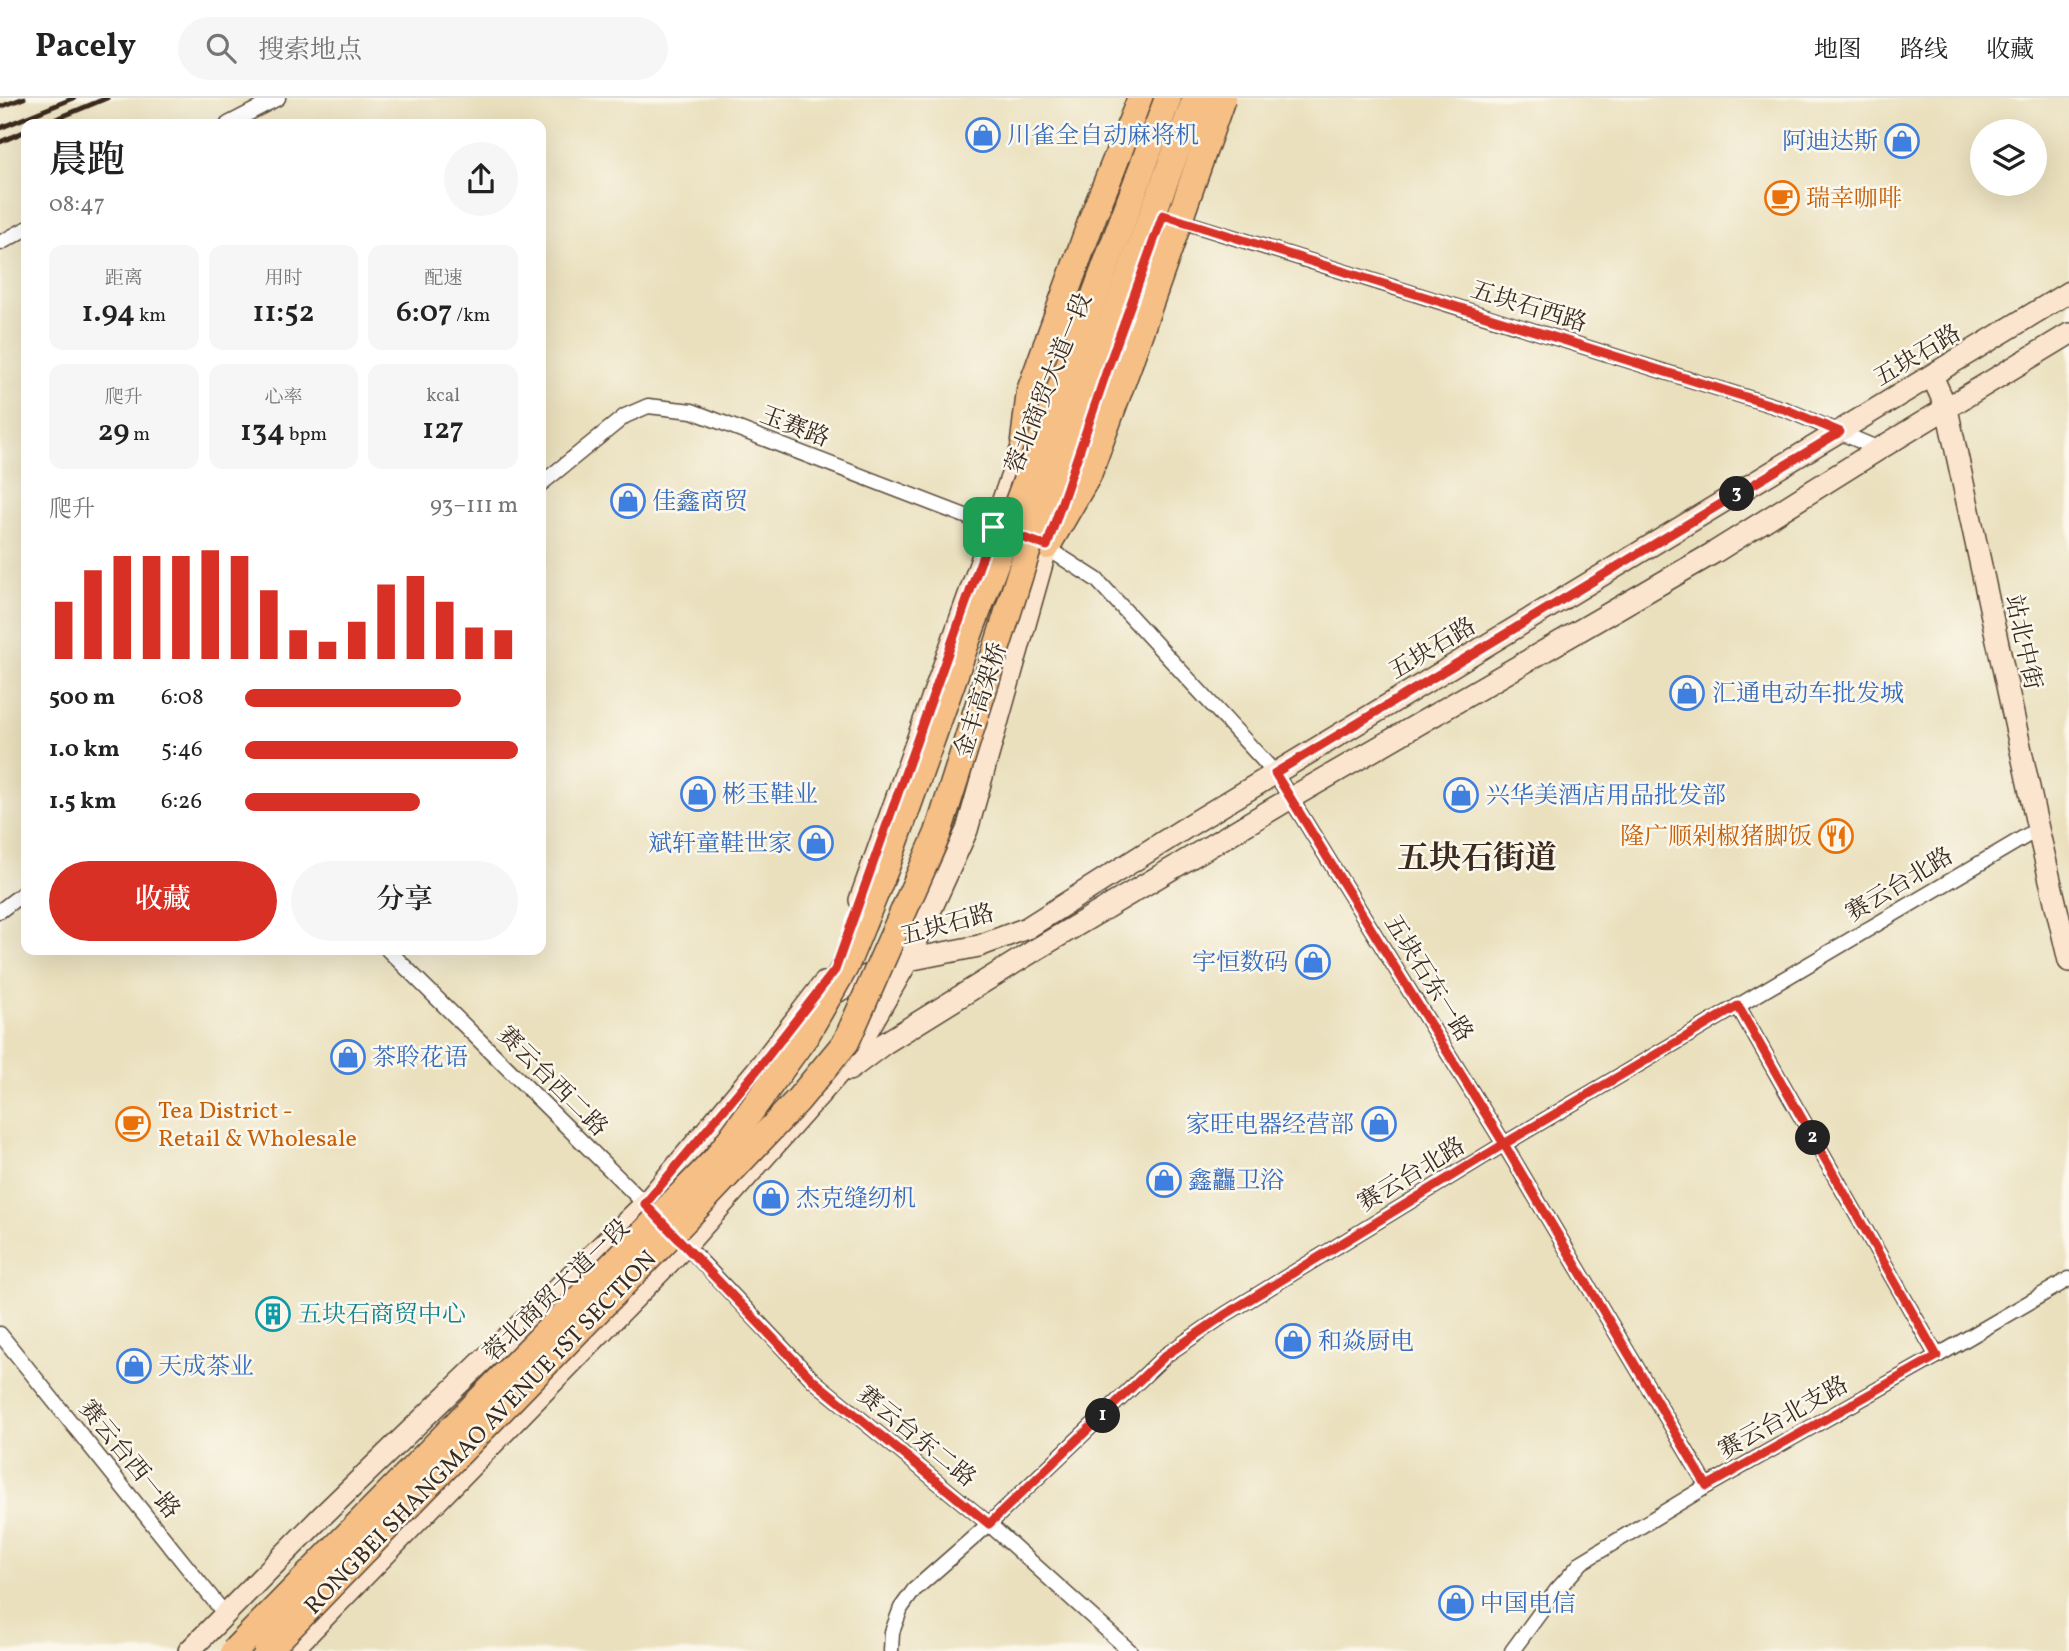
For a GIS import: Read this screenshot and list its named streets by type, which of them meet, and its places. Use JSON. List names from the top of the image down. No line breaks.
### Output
{"streets":{"highway":["蓉北商贸大道一段","金丰高架桥","RONGBEI SHANGMAO AVENUE 1ST SECTION"],"main road":["五块石路","站北中街"],"street":["五块石西路","玉赛路","赛云台北路","五块石东一路","赛云台西二路","赛云台北支路","赛云台东二路","赛云台西一路"]},"crossings":[["五块石西路","五块石路"],["五块石西路","蓉北商贸大道一段"],["五块石路","蓉北商贸大道一段"],["五块石路","站北中街"],["五块石路","五块石东一路"],["蓉北商贸大道一段","玉赛路"],["蓉北商贸大道一段","金丰高架桥"],["蓉北商贸大道一段","五块石东一路"],["蓉北商贸大道一段","赛云台西二路"],["蓉北商贸大道一段","RONGBEI SHANGMAO AVENUE 1ST SECTION"],["蓉北商贸大道一段","赛云台东二路"],["蓉北商贸大道一段","赛云台西一路"],["玉赛路","五块石东一路"],["站北中街","赛云台北路"],["金丰高架桥","赛云台西二路"],["金丰高架桥","RONGBEI SHANGMAO AVENUE 1ST SECTION"],["金丰高架桥","赛云台东二路"],["赛云台北路","五块石东一路"],["赛云台北路","赛云台东二路"],["五块石东一路","赛云台北支路"],["赛云台西二路","RONGBEI SHANGMAO AVENUE 1ST SECTION"],["赛云台西二路","赛云台东二路"],["RONGBEI SHANGMAO AVENUE 1ST SECTION","赛云台东二路"]],"districts":["五块石街道"],"places":{"shop":["川雀全自动麻将机","阿迪达斯","佳鑫商贸","汇通电动车批发城","彬玉鞋业","兴华美酒店用品批发部","斌轩童鞋世家","宇恒数码","茶聆花语","家旺电器经营部","鑫龘卫浴","杰克缝纫机","和焱厨电","天成茶业","中国电信"],"cafe":["瑞幸咖啡","Tea District - Retail & Wholesale"],"restaurant":["隆广顺剁椒猪脚饭"],"building":["五块石商贸中心"]},"page":{"header":"Pacely","search":"搜索地点","nav":["地图","路线","收藏"],"heading":["晨跑","08:47"],"stats":[["距离","1.94 km"],["用时","11:52"],["配速","6:07 /km"],["爬升","29 m"],["心率","134 bpm"],["kcal","127"]],"pins":["3","2","1"],"chart":["爬升","93–111 m"],"list":[{"name":"500 m","note":"6:08"},{"name":"1.0 km","note":"5:46"},{"name":"1.5 km","note":"6:26"}],"buttons":["收藏","分享"]}}
